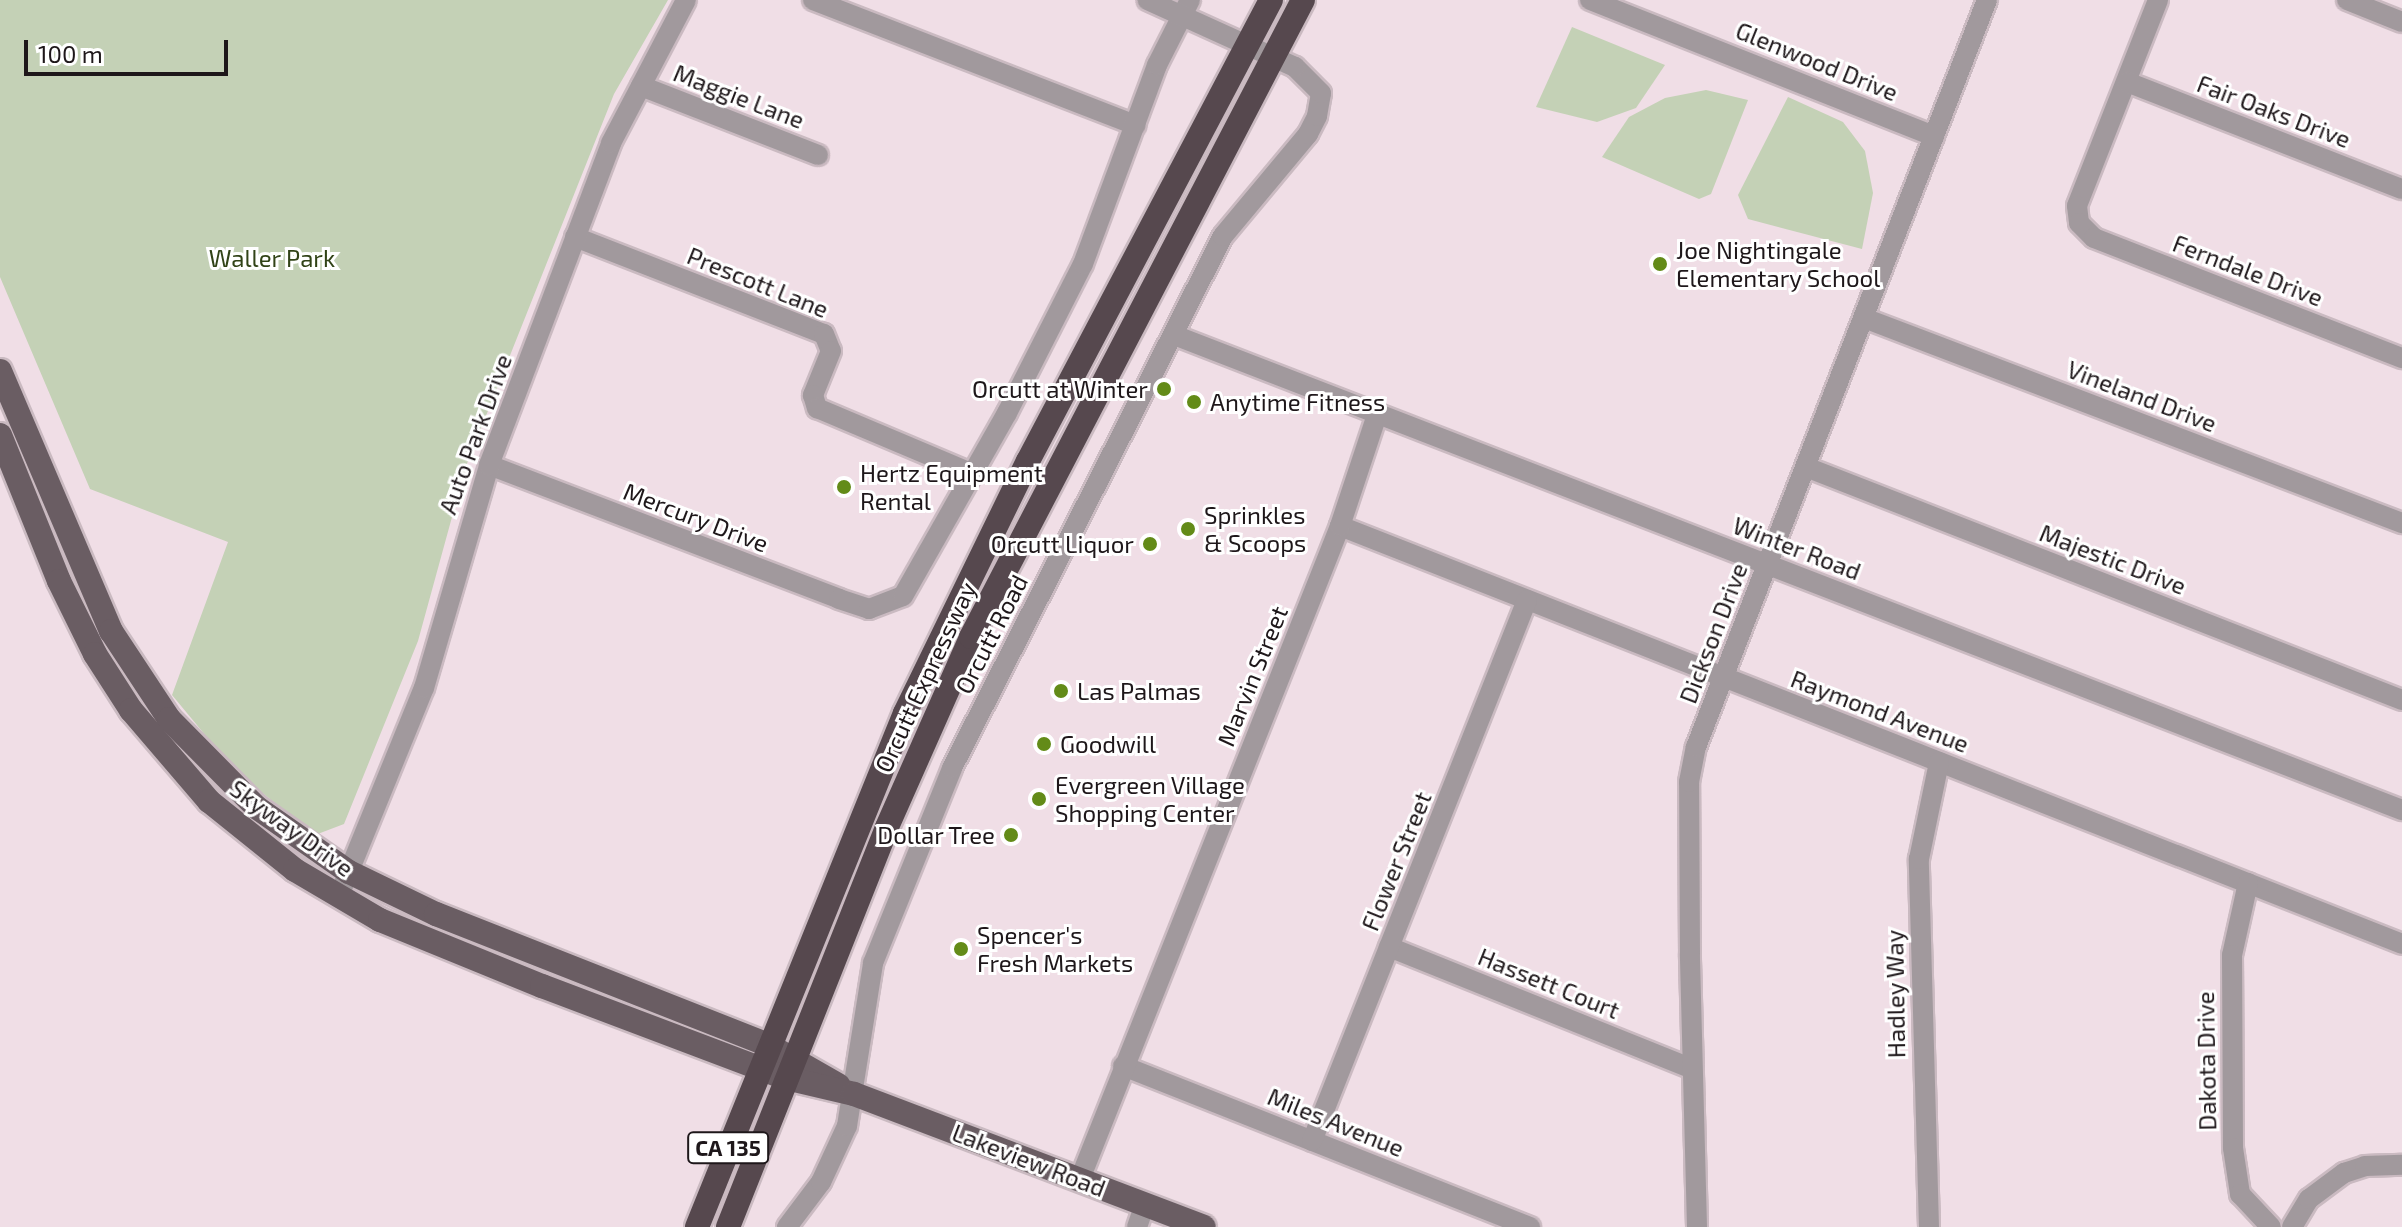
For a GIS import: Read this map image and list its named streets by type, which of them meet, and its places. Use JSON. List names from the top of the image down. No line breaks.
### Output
{"streets":{"highway":["Orcutt Expressway","CA 135"],"main road":["Skyway Drive","Lakeview Road"],"street":["Glenwood Drive","Maggie Lane","Fair Oaks Drive","Ferndale Drive","Prescott Lane","Vineland Drive","Auto Park Drive","Mercury Drive","Winter Road","Majestic Drive","Dickson Drive","Orcutt Road","Marvin Street","Raymond Avenue","Flower Street","Hassett Court","Hadley Way","Dakota Drive","Miles Avenue"]},"crossings":[["Glenwood Drive","Dickson Drive"],["Maggie Lane","Auto Park Drive"],["Fair Oaks Drive","Ferndale Drive"],["Prescott Lane","Auto Park Drive"],["Prescott Lane","Mercury Drive"],["Vineland Drive","Dickson Drive"],["Auto Park Drive","Mercury Drive"],["Auto Park Drive","Skyway Drive"],["Winter Road","Dickson Drive"],["Winter Road","Orcutt Road"],["Winter Road","Marvin Street"],["Majestic Drive","Dickson Drive"],["Dickson Drive","Raymond Avenue"],["Dickson Drive","Hassett Court"],["Orcutt Road","Orcutt Expressway"],["Orcutt Road","Lakeview Road"],["Marvin Street","Raymond Avenue"],["Marvin Street","Miles Avenue"],["Marvin Street","Lakeview Road"],["Orcutt Expressway","Skyway Drive"],["Orcutt Expressway","Lakeview Road"],["Raymond Avenue","Flower Street"],["Raymond Avenue","Hadley Way"],["Raymond Avenue","Dakota Drive"],["Skyway Drive","Lakeview Road"],["Flower Street","Hassett Court"],["Flower Street","Miles Avenue"]],"parks":["Waller Park"],"places":["Joe Nightingale Elementary School","Orcutt at Winter","Anytime Fitness","Hertz Equipment Rental","Sprinkles & Scoops","Orcutt Liquor","Las Palmas","Goodwill","Evergreen Village Shopping Center","Dollar Tree","Spencer's Fresh Markets"],"scale_bar":"100 m"}
